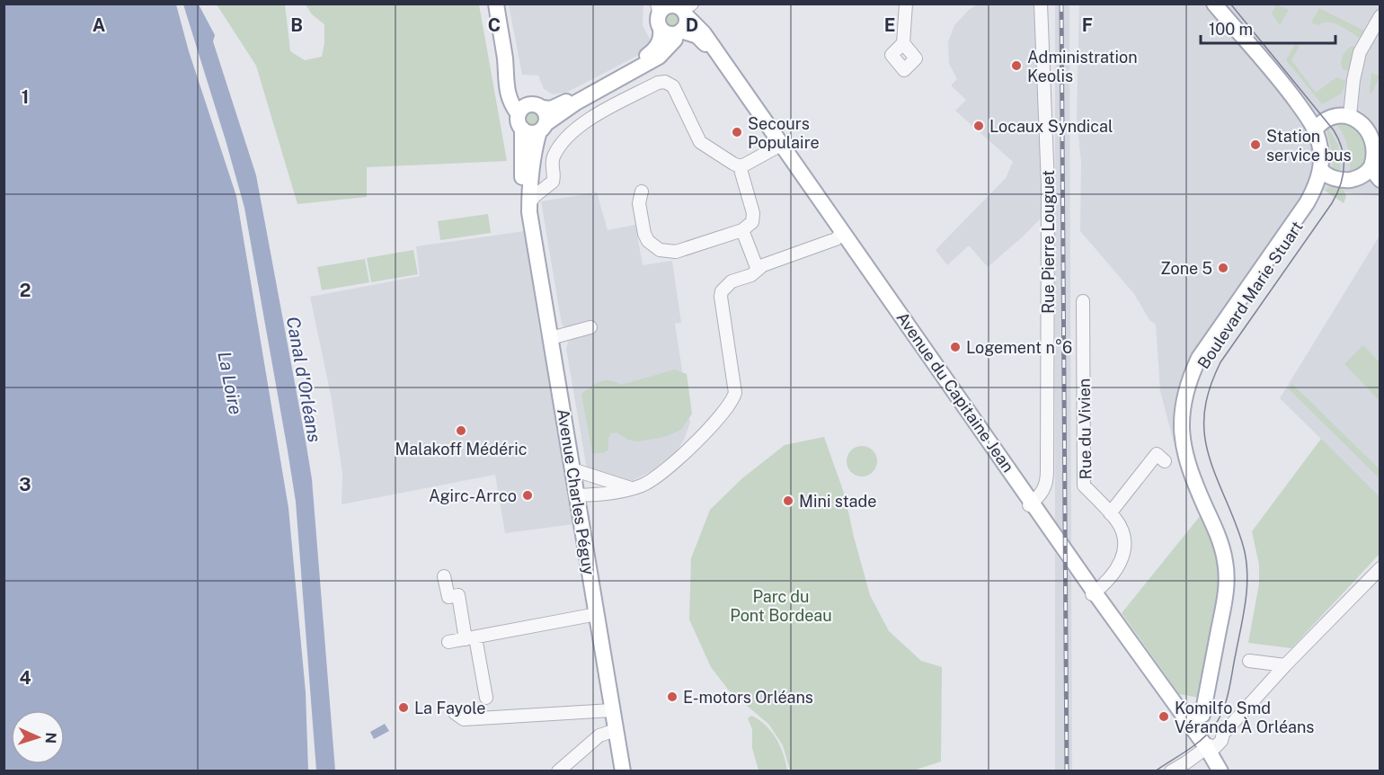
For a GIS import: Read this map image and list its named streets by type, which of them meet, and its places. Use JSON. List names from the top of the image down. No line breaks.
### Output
{"streets":{"main road":["Boulevard Marie Stuart","Avenue du Capitaine Jean","Avenue Charles Péguy"],"street":["Rue Pierre Louguet","Rue du Vivien"]},"crossings":[["Rue Pierre Louguet","Avenue du Capitaine Jean"],["Boulevard Marie Stuart","Avenue du Capitaine Jean"],["Avenue du Capitaine Jean","Rue du Vivien"]],"water":["Canal d'Orléans","La Loire"],"parks":["Parc du Pont Bordeau"],"places":["Administration Keolis","Locaux Syndical","Secours Populaire","Station service bus","Zone 5","Logement n°6","Malakoff Médéric","Agirc-Arrco","Mini stade","E-motors Orléans","La Fayole","Komilfo Smd Véranda À Orléans"],"scale_bar":"100 m","north":"right","grid":{"columns":["A","B","C","D","E","F"],"rows":["1","2","3","4"]}}
